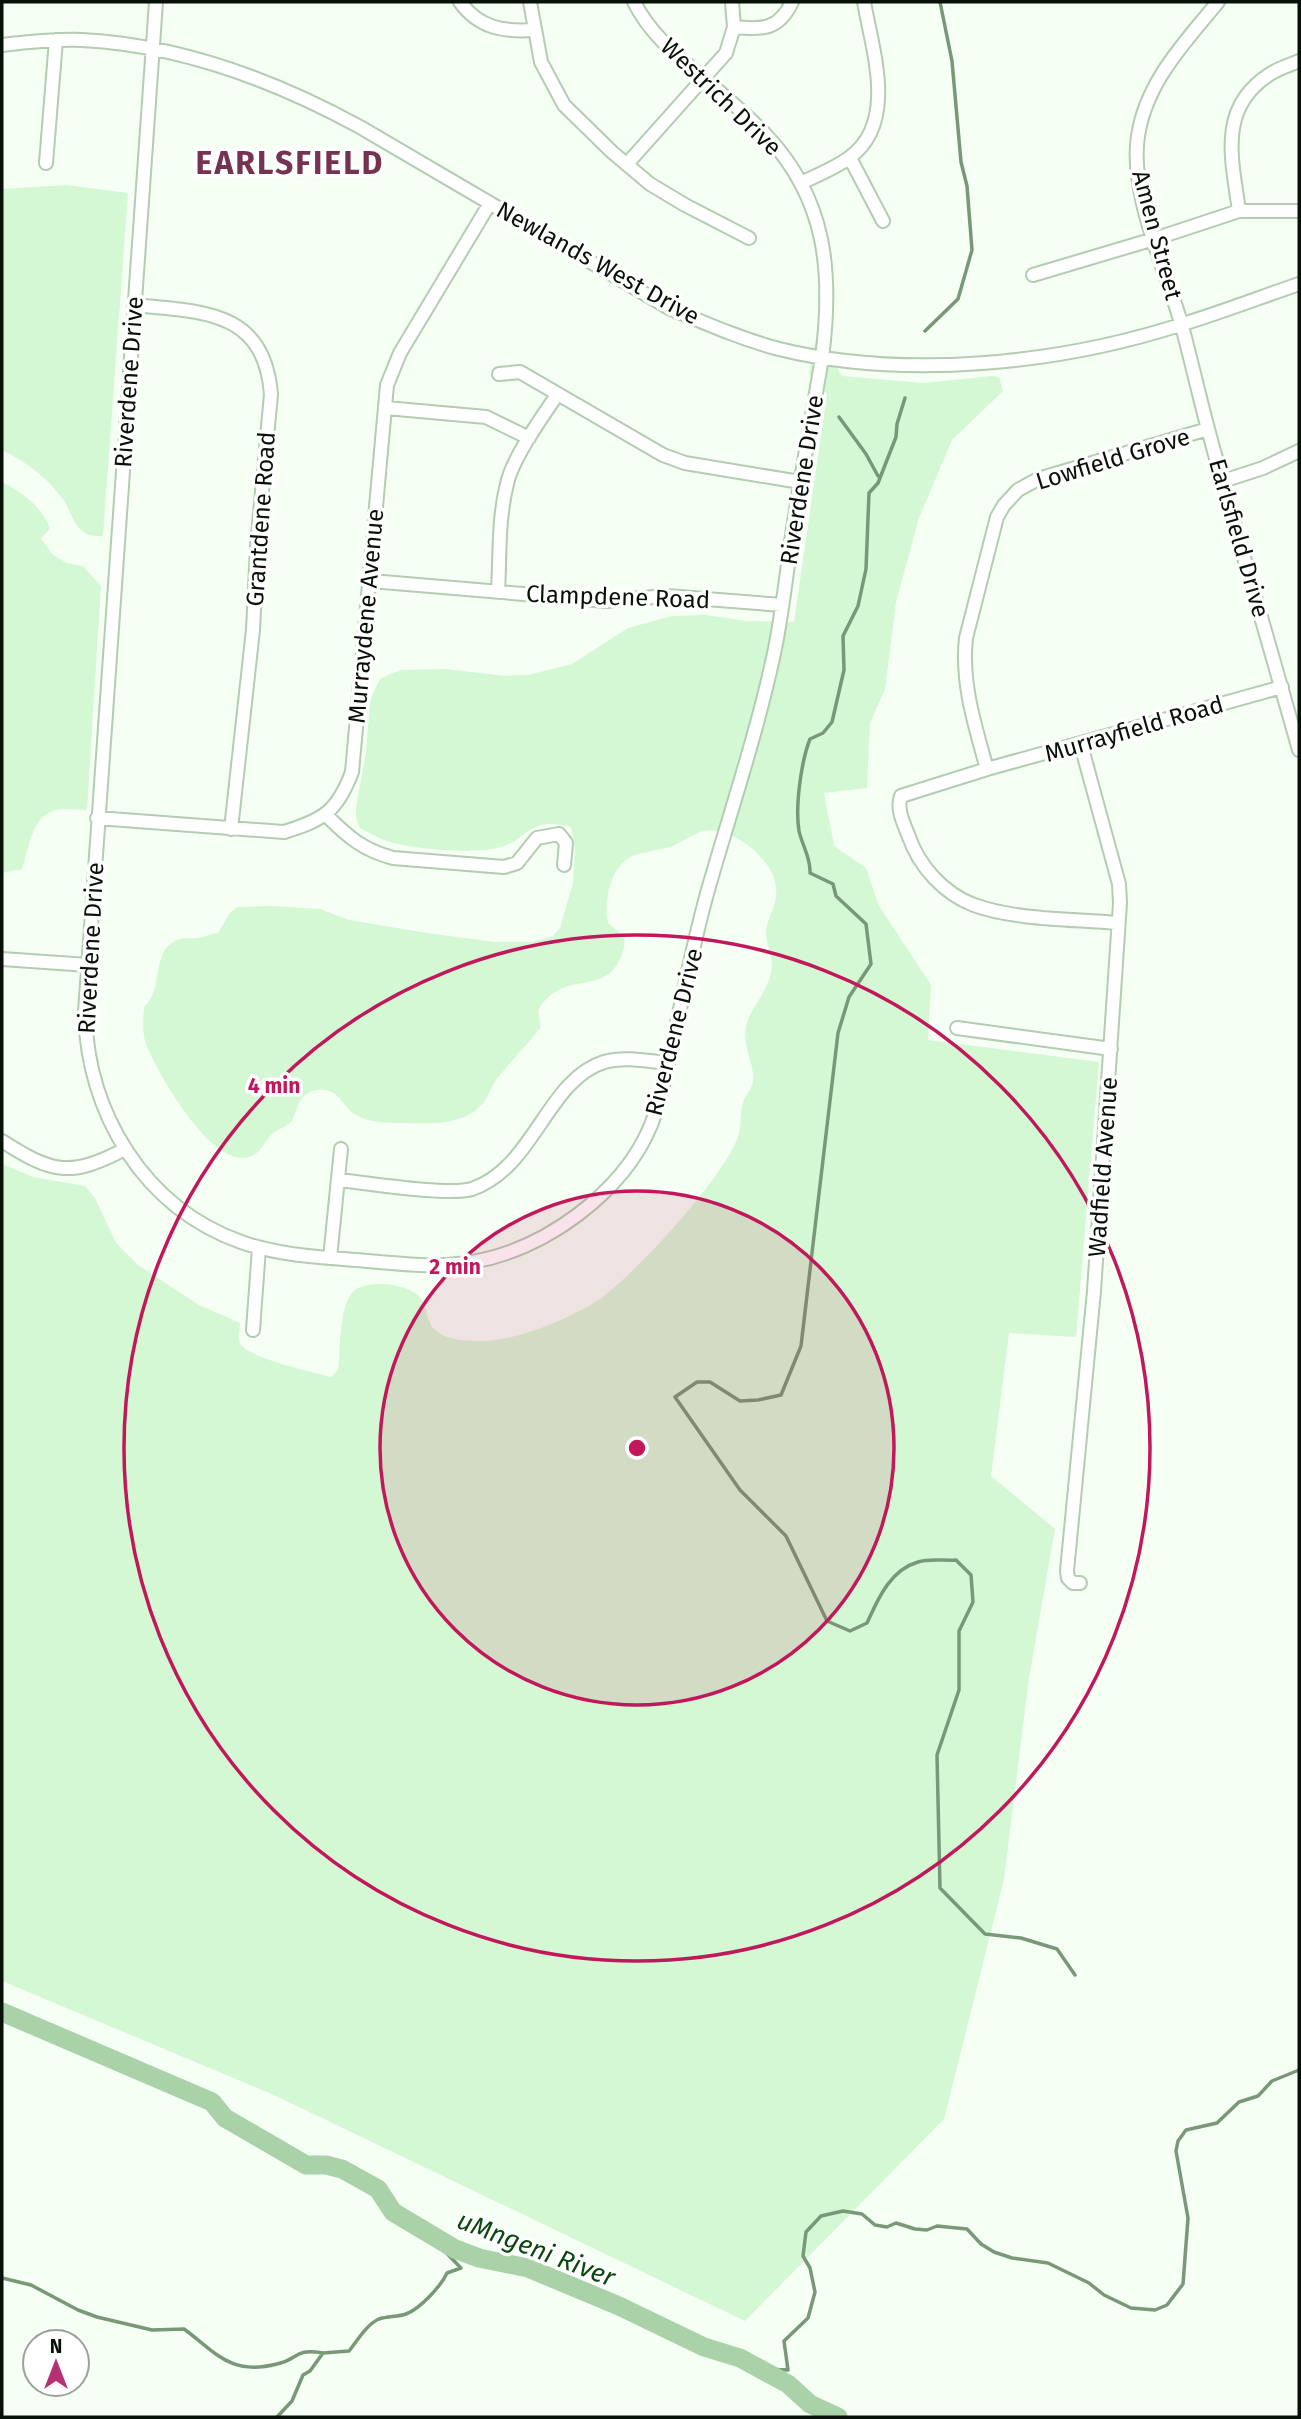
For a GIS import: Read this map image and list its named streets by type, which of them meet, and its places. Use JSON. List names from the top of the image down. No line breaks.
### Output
{"streets":{"street":["Westrich Drive","Amen Street","Newlands West Drive","Riverdene Drive","Lowfield Grove","Grantdene Road","Earlsfield Drive","Clampdene Road","Murraydene Avenue","Murrayfield Road","Wadfield Avenue"]},"crossings":[["Westrich Drive","Newlands West Drive"],["Westrich Drive","Riverdene Drive"],["Amen Street","Newlands West Drive"],["Amen Street","Earlsfield Drive"],["Newlands West Drive","Riverdene Drive"],["Newlands West Drive","Earlsfield Drive"],["Newlands West Drive","Murraydene Avenue"],["Riverdene Drive","Grantdene Road"],["Riverdene Drive","Clampdene Road"],["Lowfield Grove","Earlsfield Drive"],["Lowfield Grove","Murrayfield Road"],["Earlsfield Drive","Murrayfield Road"],["Clampdene Road","Murraydene Avenue"],["Murrayfield Road","Wadfield Avenue"]],"districts":["EARLSFIELD"],"water":["uMngeni River"],"north":"top","rings":["4 min","2 min"]}
